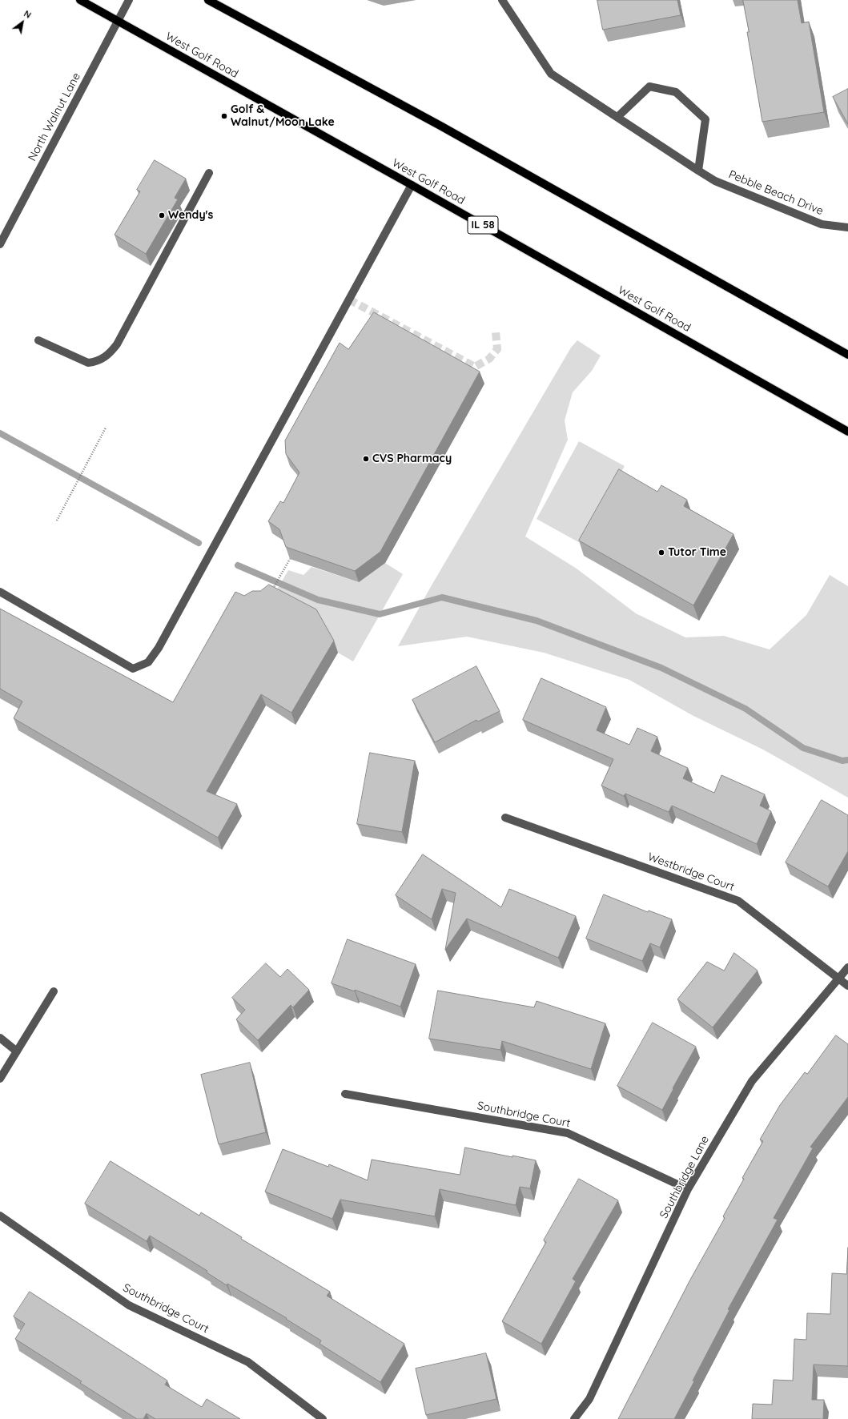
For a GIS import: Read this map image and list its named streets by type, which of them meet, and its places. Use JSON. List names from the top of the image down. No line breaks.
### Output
{"streets":{"main road":["West Golf Road","IL 58"],"street":["North Walnut Lane","Pebble Beach Drive","Westbridge Court","Southbridge Court","Southbridge Lane"]},"crossings":[["West Golf Road","North Walnut Lane"],["Westbridge Court","Southbridge Lane"],["Southbridge Court","Southbridge Lane"]],"places":["Golf & Walnut/Moon Lake","Wendy's","CVS Pharmacy","Tutor Time"],"north":"top right"}
